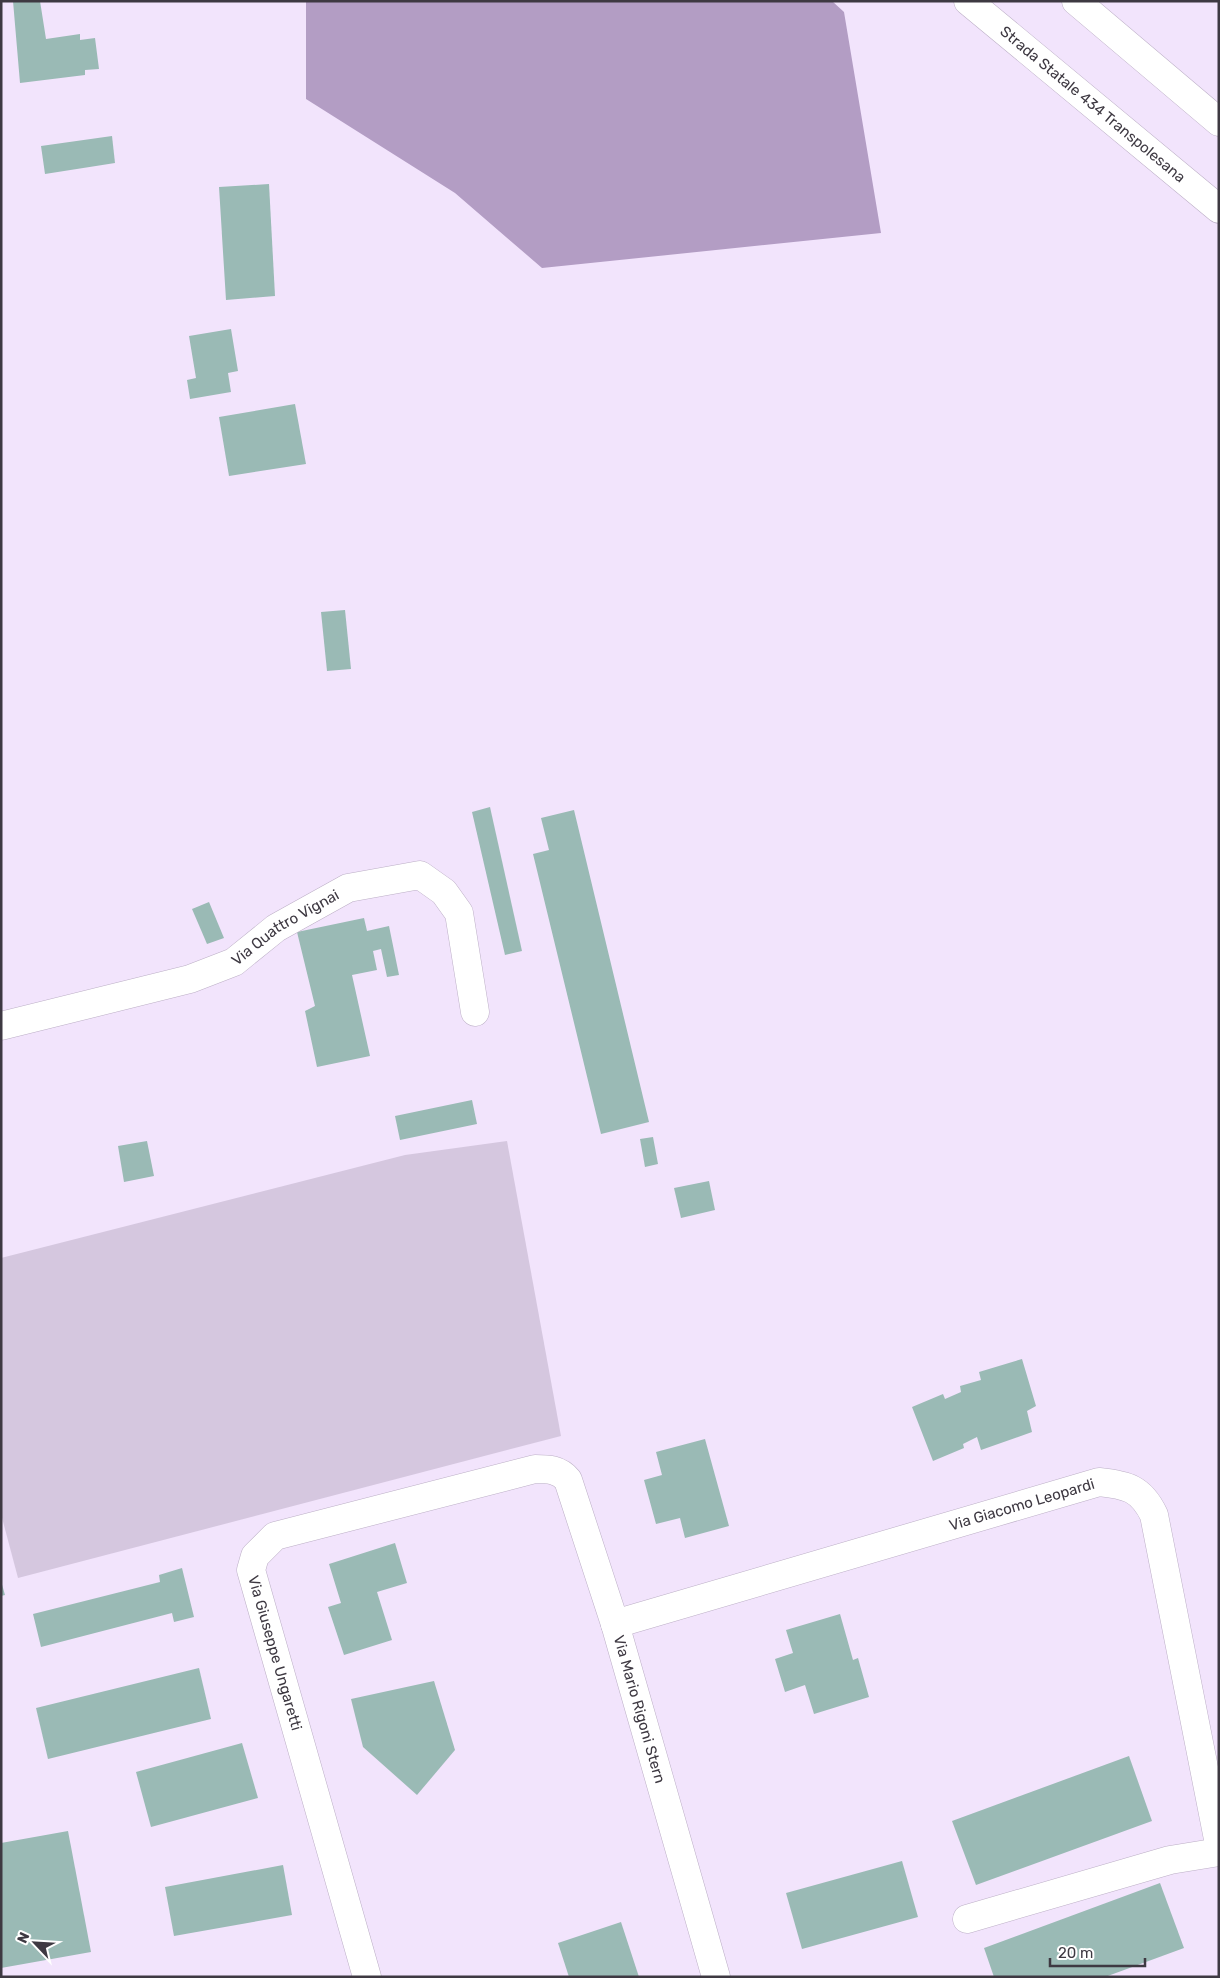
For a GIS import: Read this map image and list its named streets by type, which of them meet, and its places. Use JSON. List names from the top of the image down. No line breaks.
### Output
{"streets":{"main road":["Strada Statale 434 Transpolesana","Via Quattro Vignai","Via Giacomo Leopardi","Via Giuseppe Ungaretti","Via Mario Rigoni Stern"]},"crossings":[["Via Giacomo Leopardi","Via Mario Rigoni Stern"],["Via Giuseppe Ungaretti","Via Mario Rigoni Stern"]],"scale_bar":"20 m","north":"top left"}
